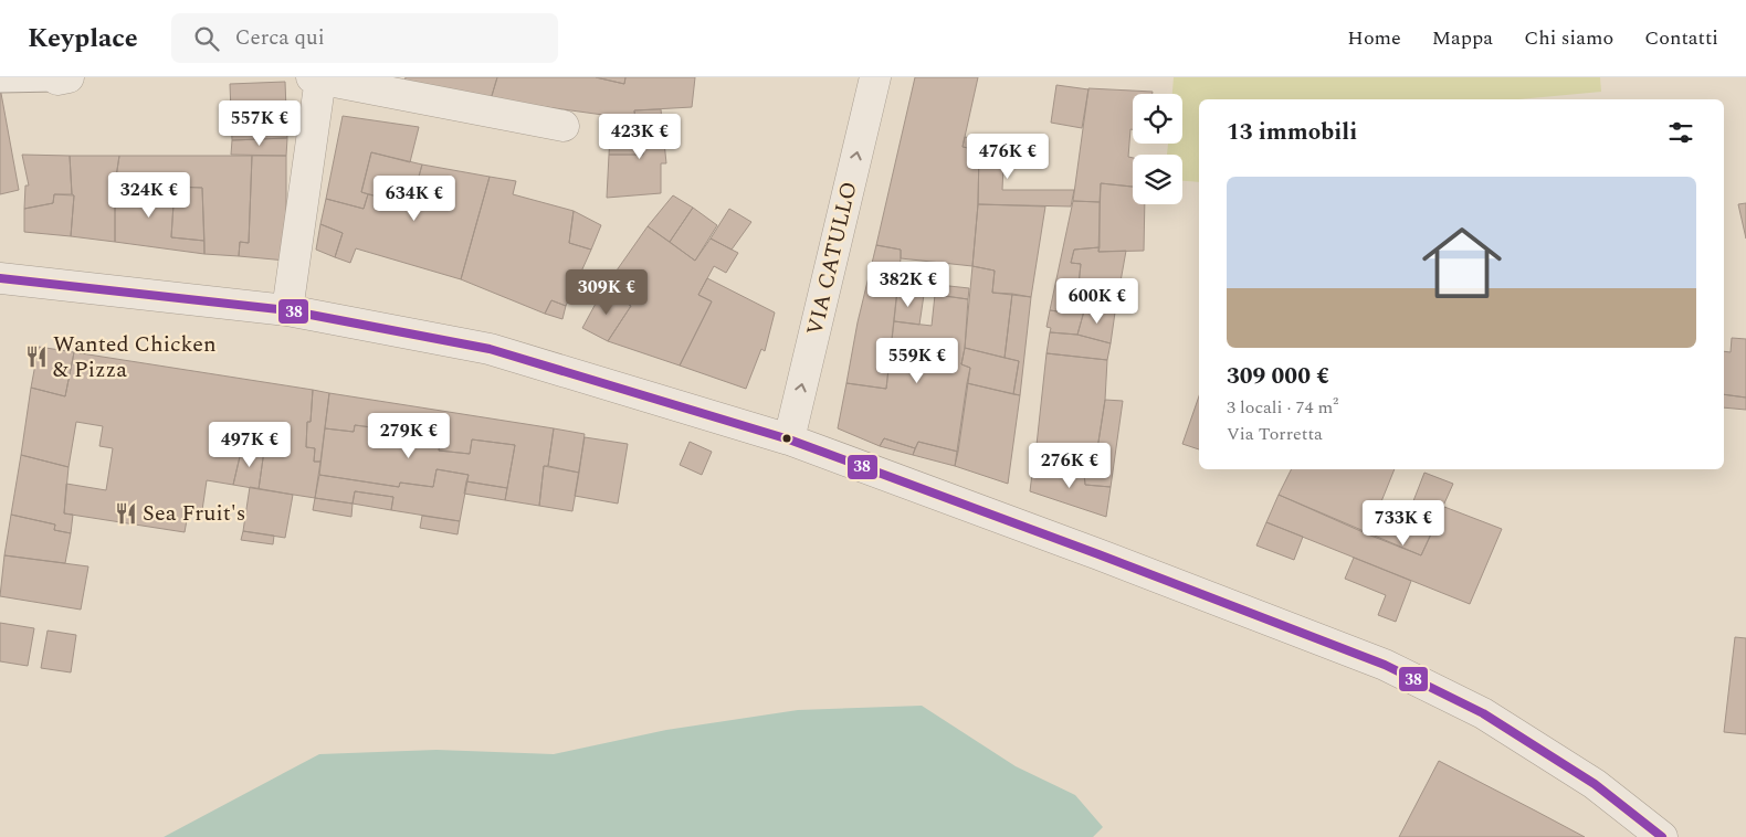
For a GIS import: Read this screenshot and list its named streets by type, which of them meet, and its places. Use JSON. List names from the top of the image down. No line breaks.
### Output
{"streets":{"street":["VIA CATULLO"]},"one_way":["VIA CATULLO"],"places":{"restaurant":["Wanted Chicken & Pizza","Sea Fruit's"]},"lines":["transit line 38"],"page":{"header":"Keyplace","search":"Cerca qui","nav":["Home","Mappa","Chi siamo","Contatti"],"heading":"13 immobili","price":["557K €","423K €","476K €","324K €","634K €","382K €","309K €","600K €","559K €","279K €","497K €","276K €","733K €"],"list":[{"name":"309 000 €","note":"3 locali · 74 m² · Via Torretta"}]}}
